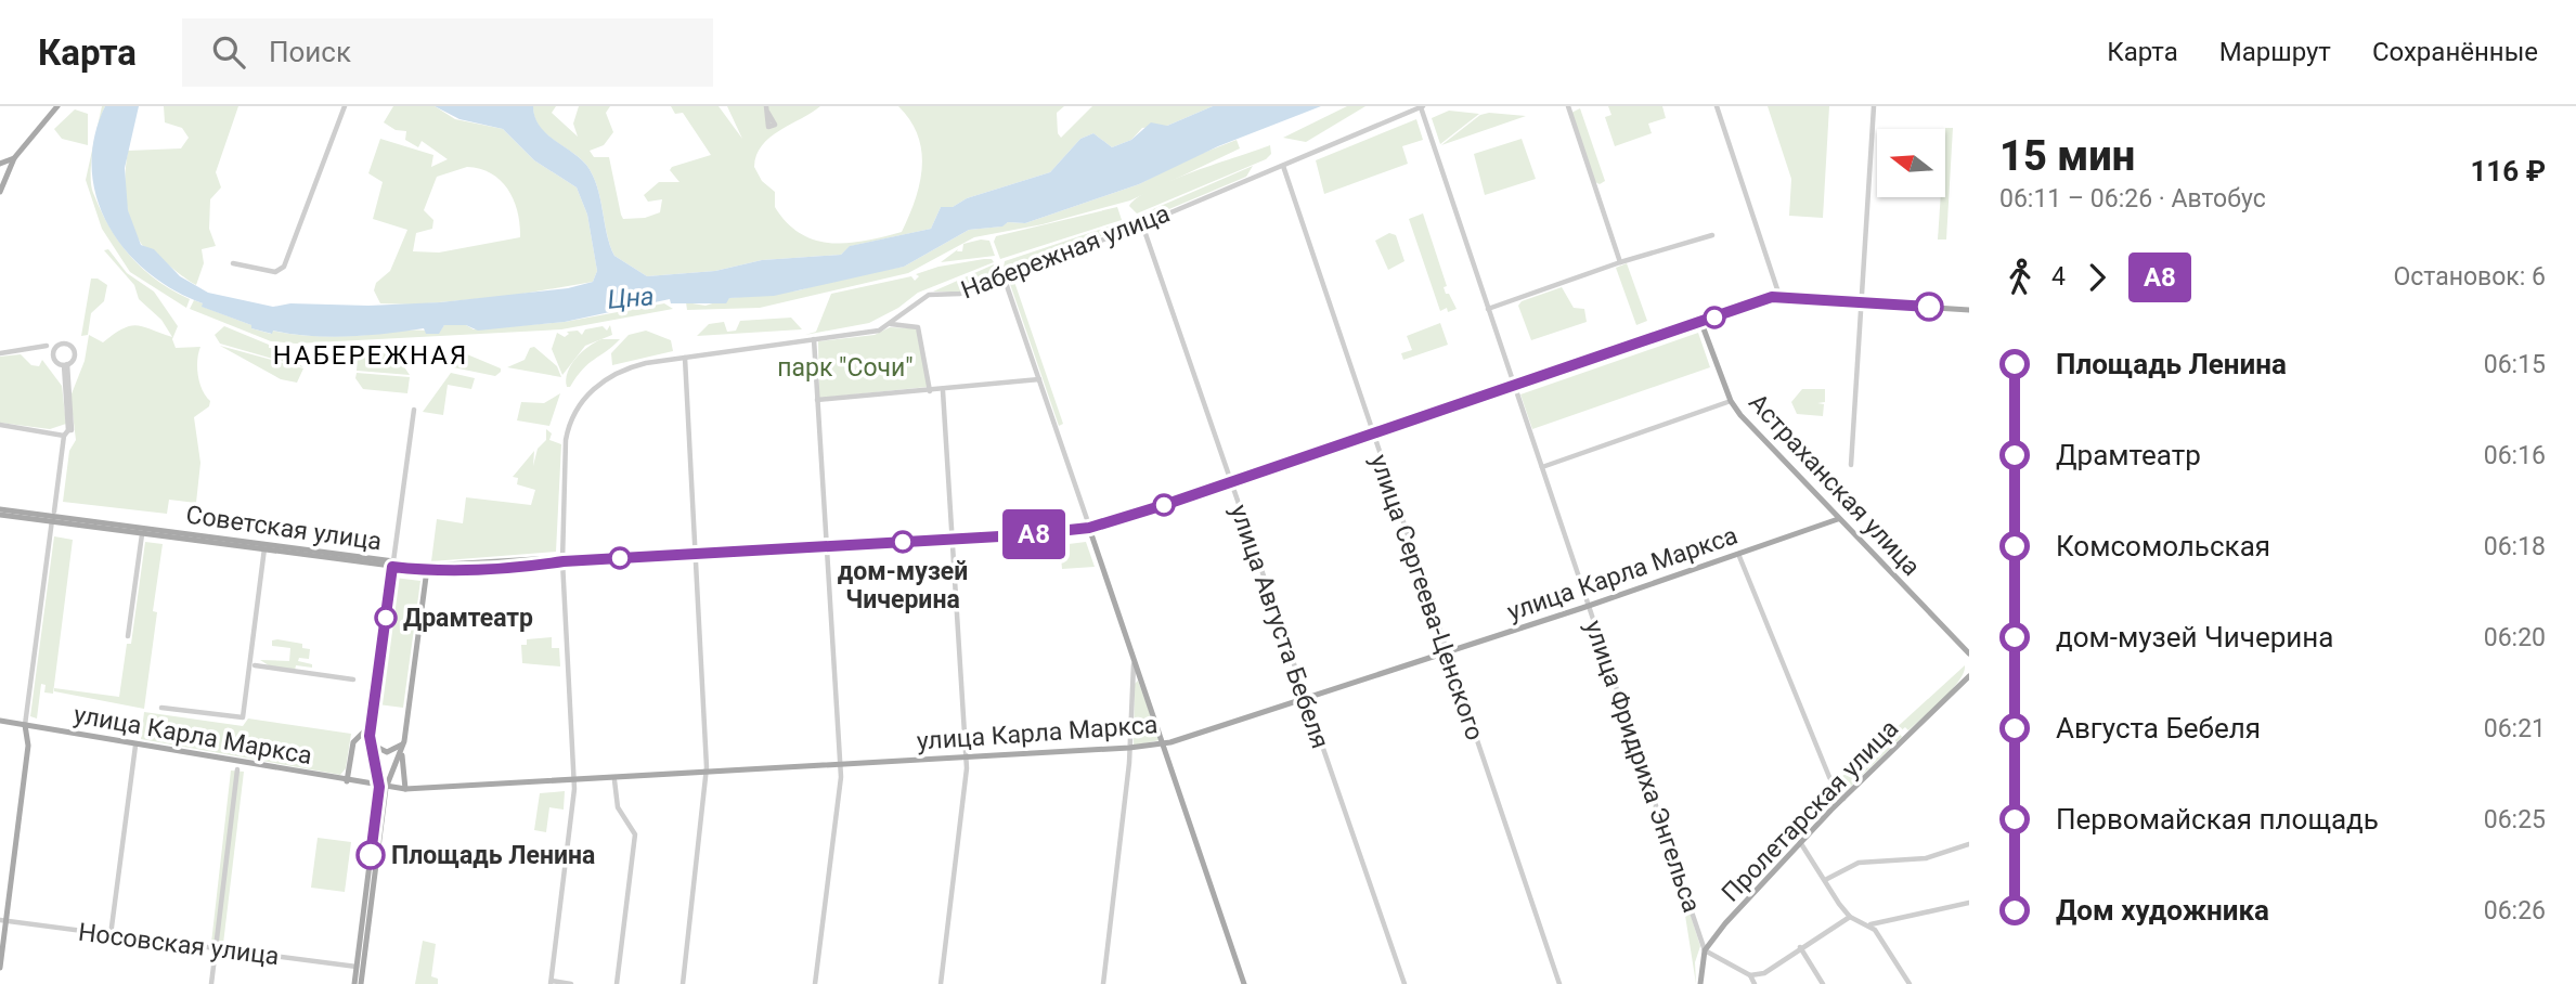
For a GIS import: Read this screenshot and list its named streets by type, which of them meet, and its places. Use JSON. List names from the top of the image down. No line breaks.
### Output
{"streets":{"main road":["Астраханская улица","Советская улица","улица Карла Маркса","Пролетарская улица"],"street":["Набережная улица","улица Сергеева-Ценского","улица Августа Бебеля","улица Фридриха Энгельса","Носовская улица"]},"crossings":[["Набережная улица","Советская улица"],["Набережная улица","улица Карла Маркса"],["Набережная улица","улица Сергеева-Ценского"],["Набережная улица","улица Августа Бебеля"],["Набережная улица","улица Фридриха Энгельса"],["Астраханская улица","Советская улица"],["Астраханская улица","улица Карла Маркса"],["Советская улица","улица Сергеева-Ценского"],["Советская улица","улица Августа Бебеля"],["Советская улица","улица Фридриха Энгельса"],["улица Карла Маркса","улица Сергеева-Ценского"],["улица Карла Маркса","улица Августа Бебеля"],["улица Карла Маркса","улица Фридриха Энгельса"],["улица Фридриха Энгельса","Пролетарская улица"]],"districts":["НАБЕРЕЖНАЯ"],"water":["Цна"],"parks":["парк \"Сочи\""],"places":["дом-музей Чичерина","Драмтеатр","Площадь Ленина"],"lines":["bus line А8"],"north":"left","page":{"header":"Карта","search":"Поиск","nav":["Карта","Маршрут","Сохранённые"],"on_map":"А8","heading":["15 мин","06:11 – 06:26 · Автобус","116 ₽"],"legs":["4","А8","Остановок: 6"],"list":[{"name":"Площадь Ленина","value":"06:15"},{"name":"Драмтеатр","value":"06:16"},{"name":"Комсомольская","value":"06:18"},{"name":"дом-музей Чичерина","value":"06:20"},{"name":"Августа Бебеля","value":"06:21"},{"name":"Первомайская площадь","value":"06:25"},{"name":"Дом художника","value":"06:26"}]}}
